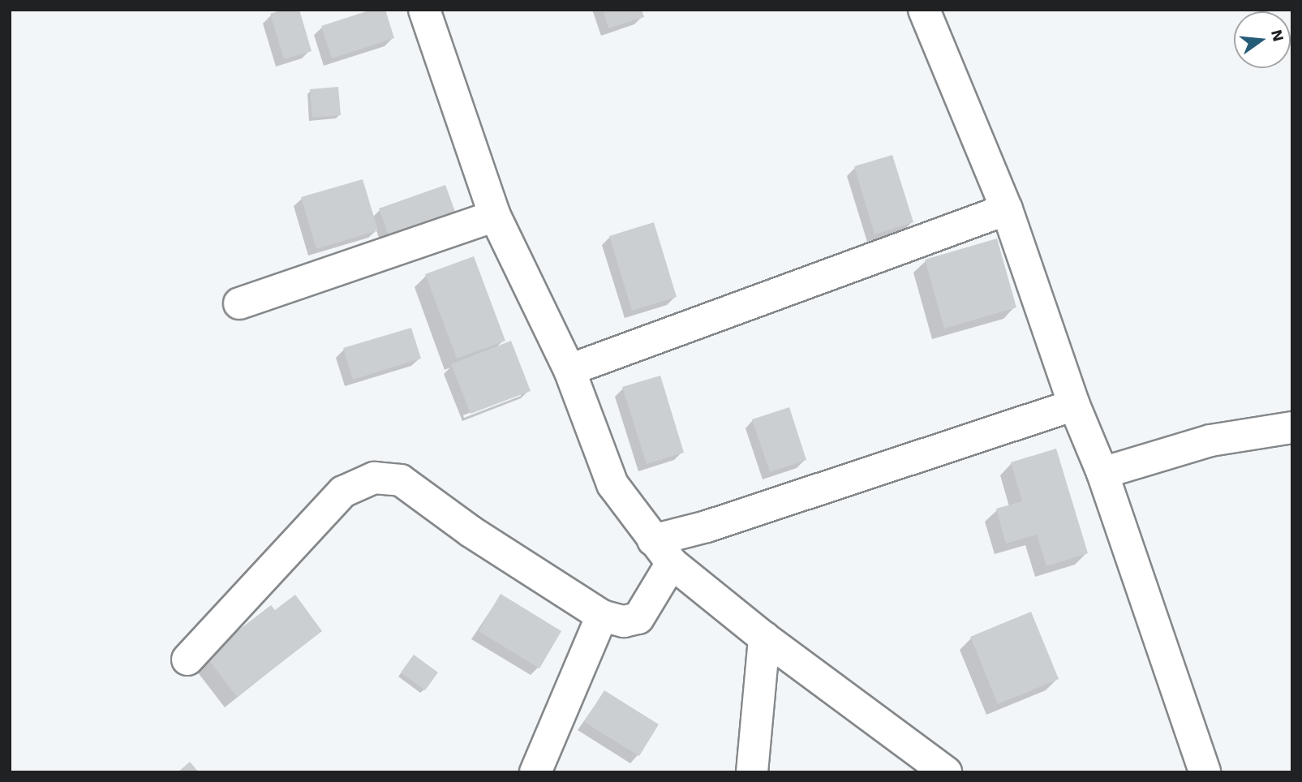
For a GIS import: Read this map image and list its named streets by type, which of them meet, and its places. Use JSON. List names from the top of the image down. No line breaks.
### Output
{"north":"right"}
